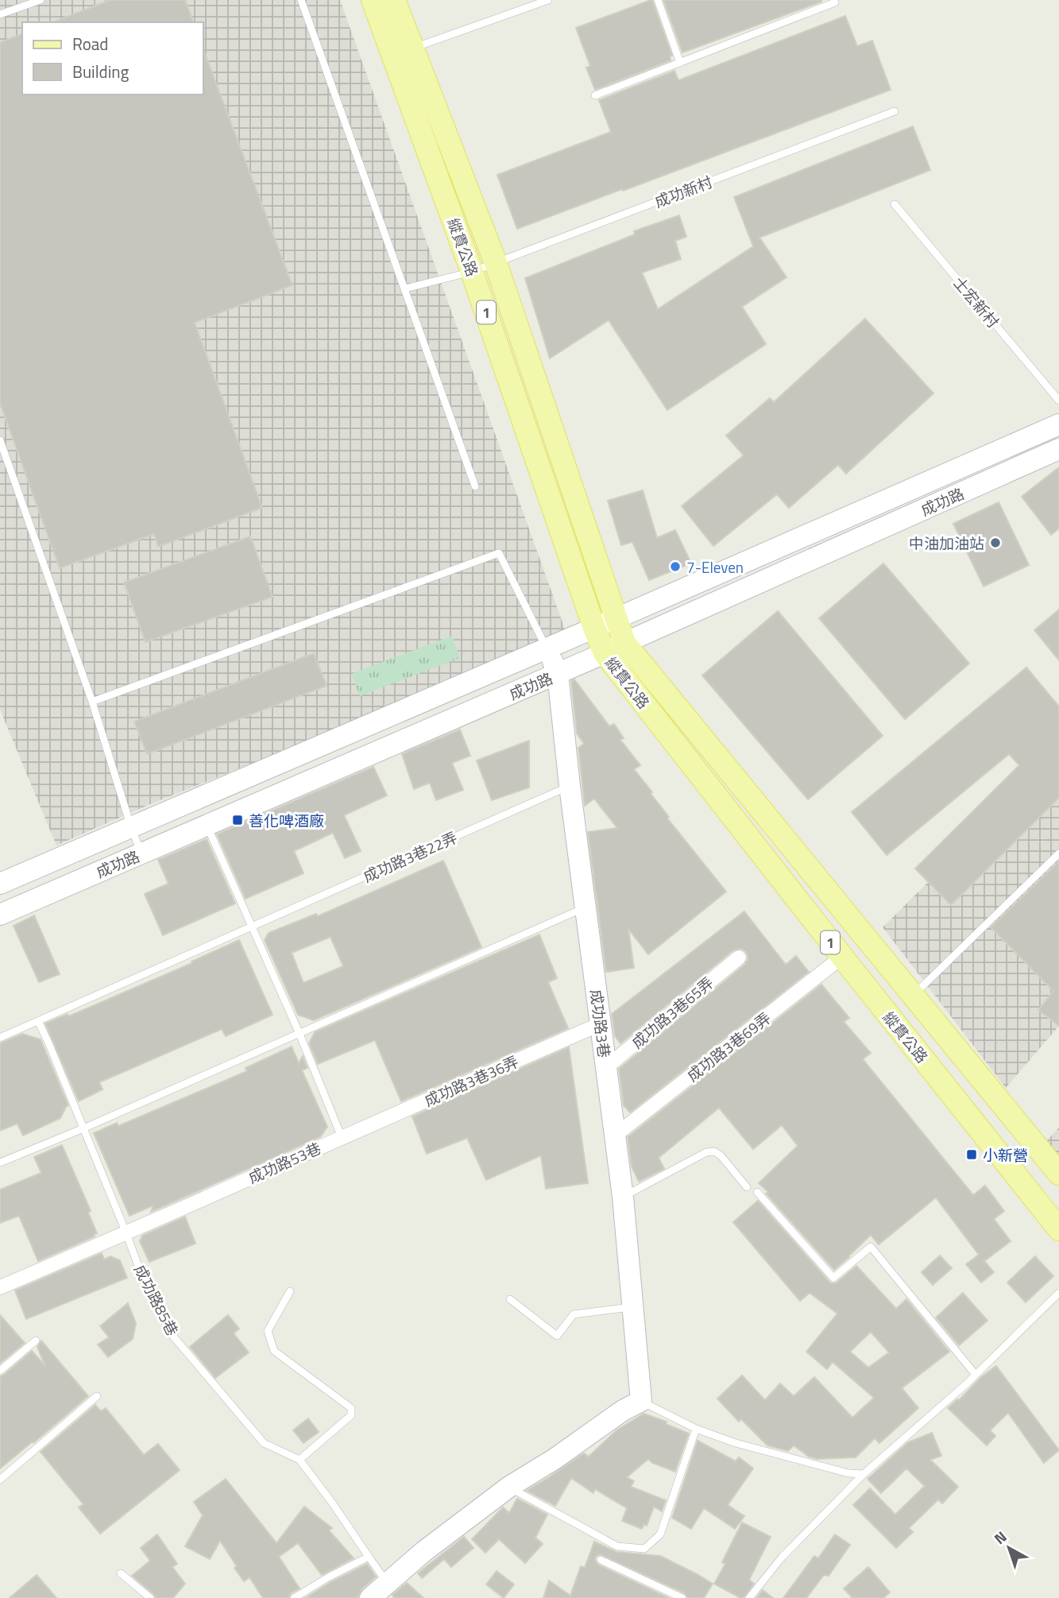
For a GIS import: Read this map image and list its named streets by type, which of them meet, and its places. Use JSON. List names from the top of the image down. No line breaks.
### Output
{"streets":{"main road":["縱貫公路","1","成功路","成功路3巷"],"street":["成功路3巷65弄","成功路3巷69弄","成功路3巷36弄","成功路53巷"],"lane":["成功新村","士宏新村","成功路3巷22弄","成功路85巷"]},"crossings":[["成功新村","縱貫公路"],["縱貫公路","成功路"],["縱貫公路","成功路3巷69弄"],["成功路","成功路3巷"],["成功路3巷22弄","成功路3巷"],["成功路3巷65弄","成功路3巷"],["成功路3巷","成功路3巷69弄"],["成功路3巷","成功路3巷36弄"],["成功路3巷36弄","成功路53巷"],["成功路53巷","成功路85巷"]],"places":{"other":["中油加油站","7-Eleven"],"transit":["善化啤酒廠","小新營"]},"legend":["Road","Building"],"north":"top left"}
